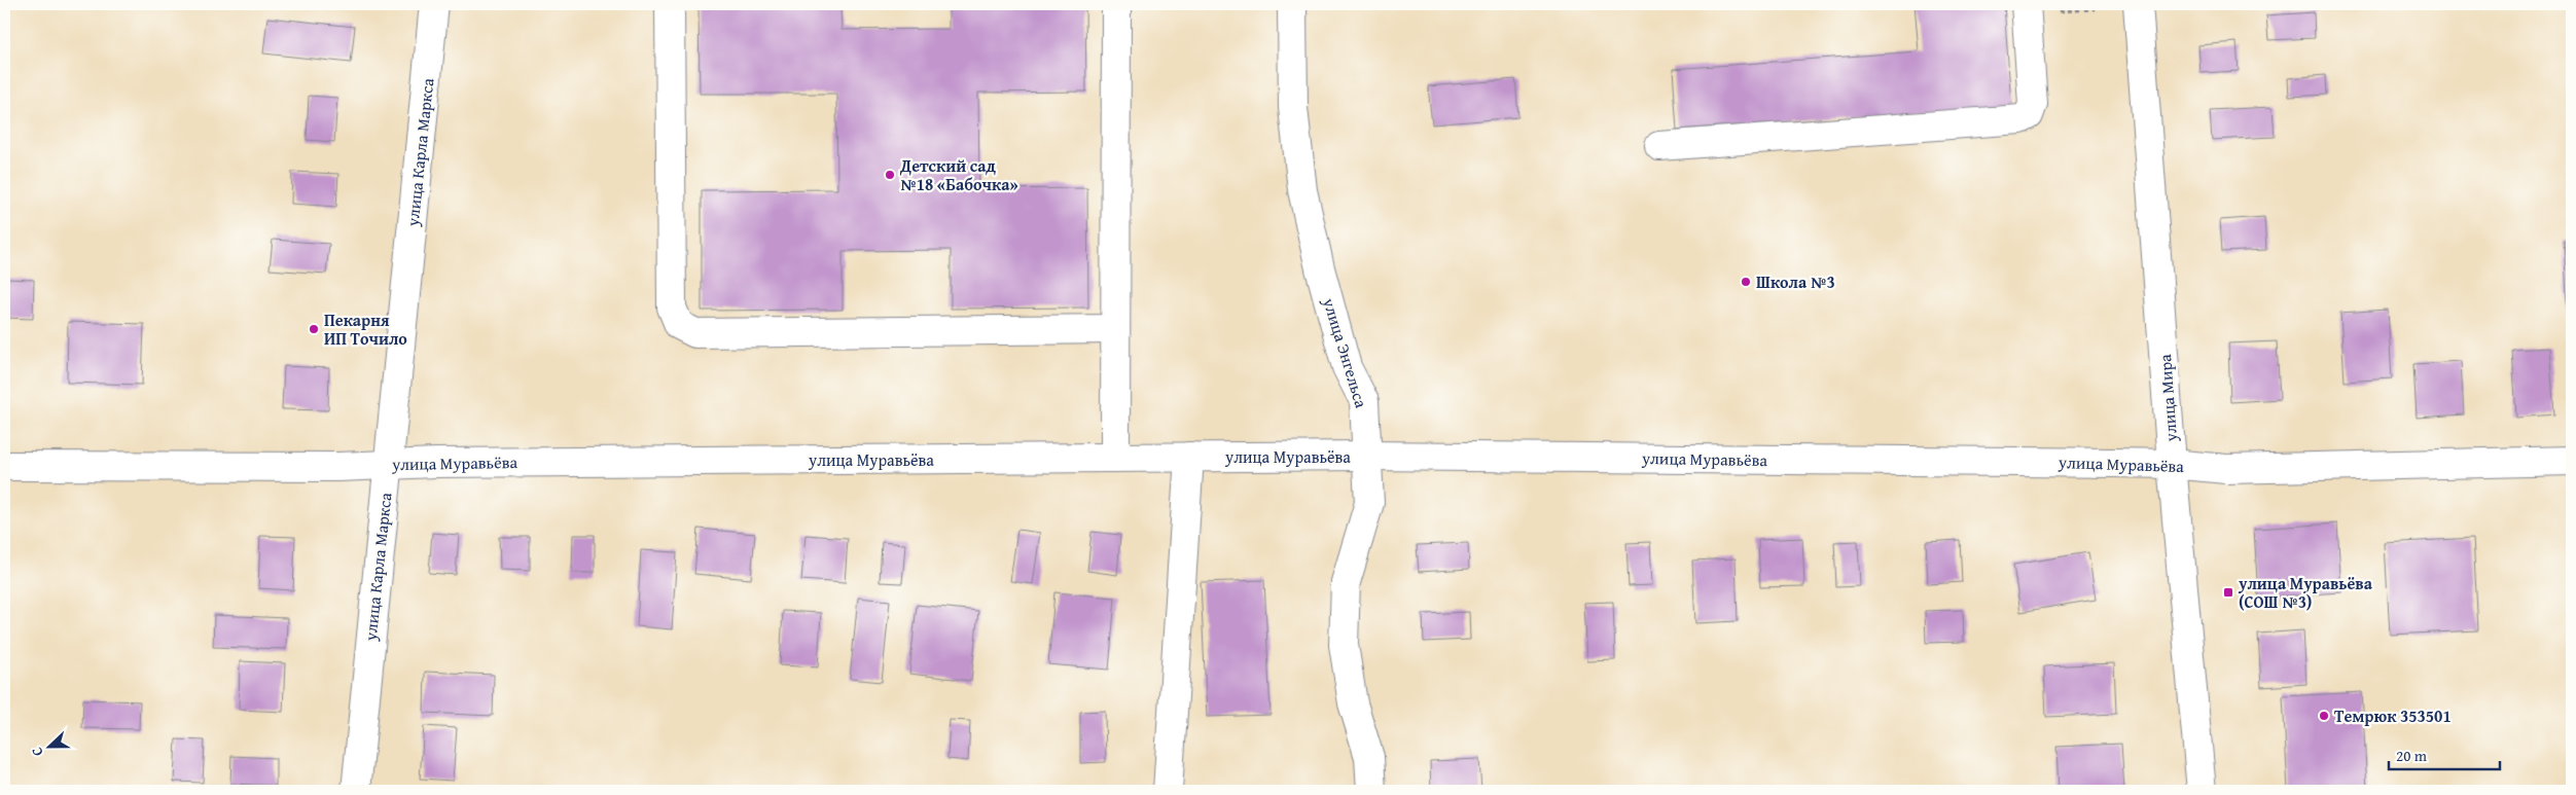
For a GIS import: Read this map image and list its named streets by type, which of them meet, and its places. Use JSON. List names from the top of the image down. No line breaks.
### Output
{"streets":{"street":["улица Карла Маркса","улица Энгельса","улица Мира","улица Муравьёва"]},"crossings":[["улица Карла Маркса","улица Муравьёва"],["улица Энгельса","улица Муравьёва"],["улица Мира","улица Муравьёва"]],"places":{"other":["Детский сад №18 «Бабочка»","Школа №3","Пекарня ИП Точило","Темрюк 353501"],"transit":["улица Муравьёва (СОШ №3)"]},"scale_bar":"20 m","north":"left"}
